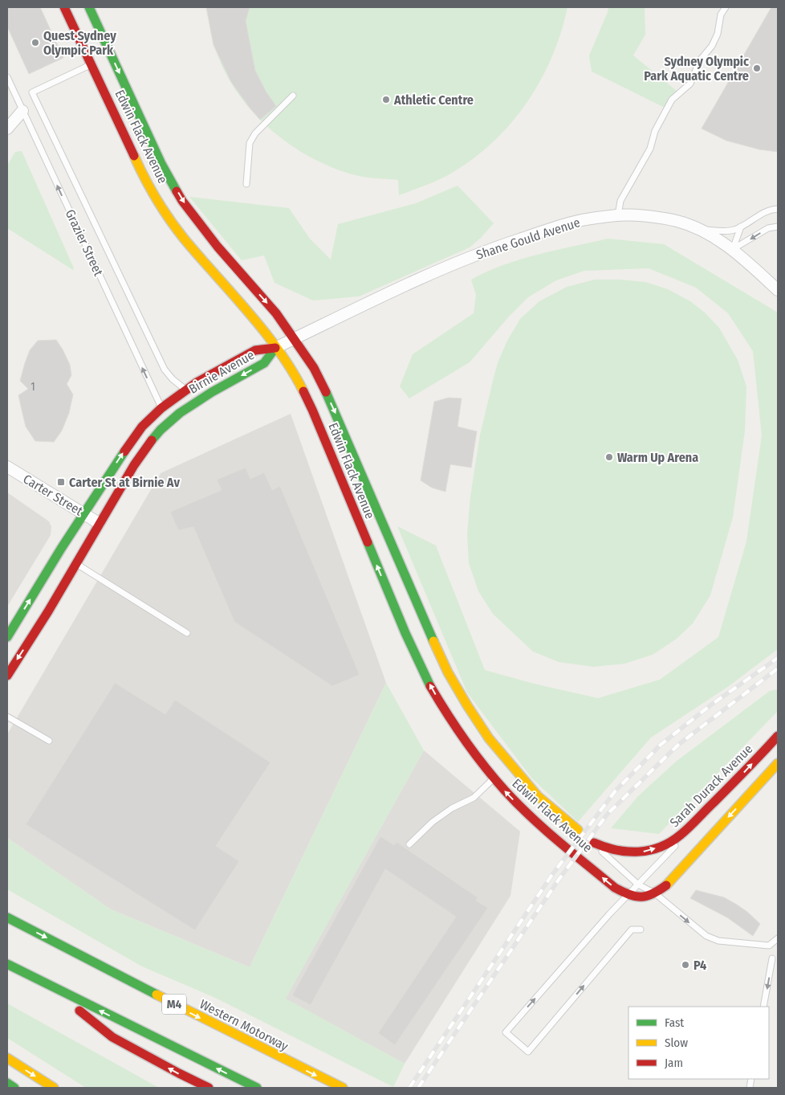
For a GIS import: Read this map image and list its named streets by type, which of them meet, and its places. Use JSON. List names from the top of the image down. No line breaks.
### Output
{"streets":{"main road":["Edwin Flack Avenue","Birnie Avenue","Sarah Durack Avenue","M4","Western Motorway"],"street":["Shane Gould Avenue","Carter Street"],"lane":["Grazier Street"]},"crossings":[["Edwin Flack Avenue","Shane Gould Avenue"],["Edwin Flack Avenue","Birnie Avenue"],["Edwin Flack Avenue","Sarah Durack Avenue"],["Shane Gould Avenue","Birnie Avenue"],["Grazier Street","Birnie Avenue"],["Birnie Avenue","Carter Street"]],"one_way":["Grazier Street"],"places":{"other":["Quest Sydney Olympic Park","Sydney Olympic Park Aquatic Centre","Athletic Centre","Warm Up Arena","P4"],"transit":["Carter St at Birnie Av"]},"house_numbers":["1"],"legend":["Fast","Slow","Jam"]}
